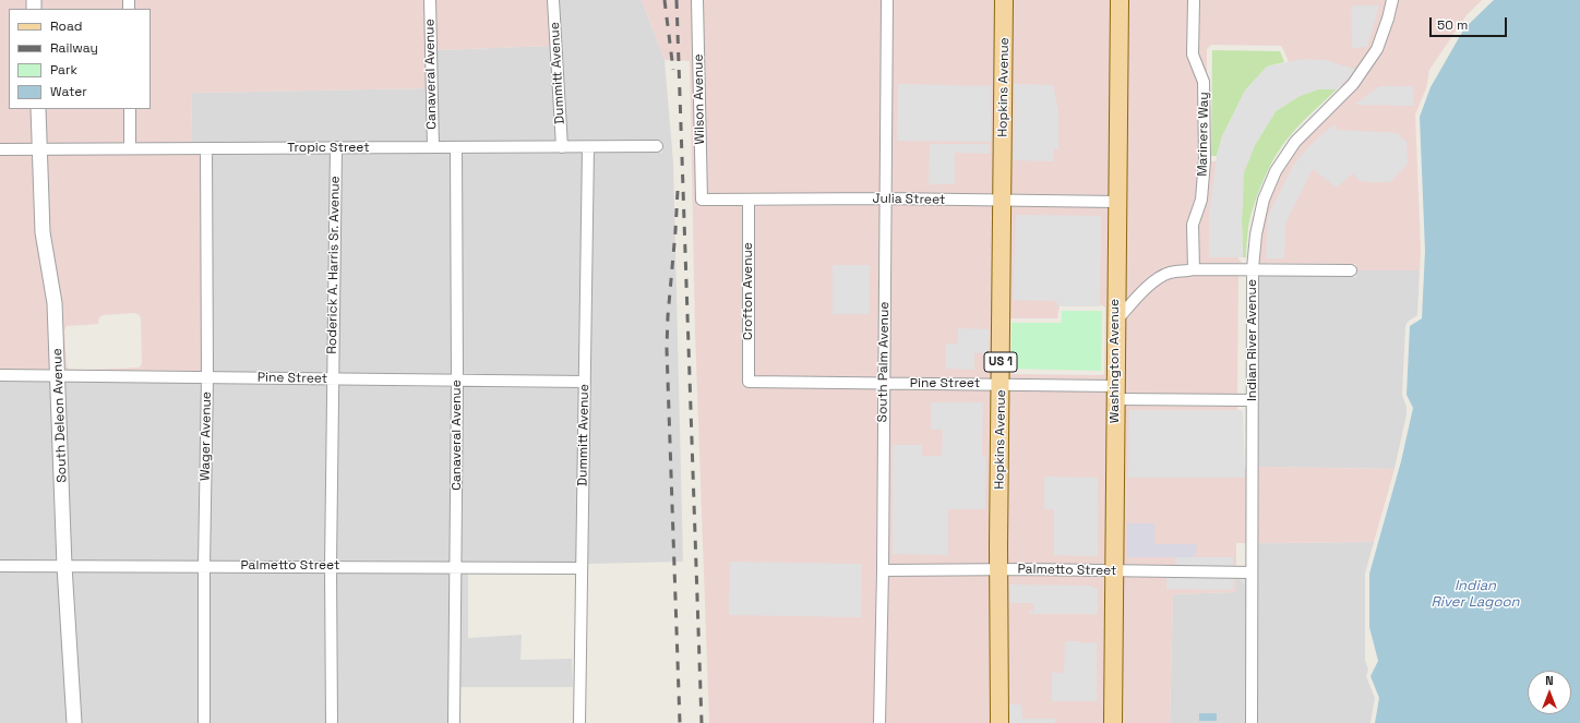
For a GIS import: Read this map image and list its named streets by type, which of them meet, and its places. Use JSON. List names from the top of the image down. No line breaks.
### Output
{"streets":{"main road":["Hopkins Avenue","Washington Avenue","US 1"],"street":["Dummitt Avenue","Canaveral Avenue","Wilson Avenue","Mariners Way","Tropic Street","Julia Street","Roderick A. Harris Sr. Avenue","Crofton Avenue","Indian River Avenue","South Palm Avenue","Pine Street","South Deleon Avenue","Wager Avenue","Palmetto Street"]},"crossings":[["Dummitt Avenue","Tropic Street"],["Dummitt Avenue","Pine Street"],["Dummitt Avenue","Palmetto Street"],["Canaveral Avenue","Tropic Street"],["Canaveral Avenue","Pine Street"],["Canaveral Avenue","Palmetto Street"],["Hopkins Avenue","Julia Street"],["Hopkins Avenue","Pine Street"],["Hopkins Avenue","Palmetto Street"],["Wilson Avenue","Julia Street"],["Tropic Street","Roderick A. Harris Sr. Avenue"],["Tropic Street","South Deleon Avenue"],["Tropic Street","Wager Avenue"],["Julia Street","Crofton Avenue"],["Julia Street","Washington Avenue"],["Julia Street","South Palm Avenue"],["Roderick A. Harris Sr. Avenue","Pine Street"],["Roderick A. Harris Sr. Avenue","Palmetto Street"],["Crofton Avenue","Pine Street"],["Indian River Avenue","Pine Street"],["Indian River Avenue","Palmetto Street"],["Washington Avenue","Pine Street"],["Washington Avenue","Palmetto Street"],["South Palm Avenue","Pine Street"],["South Palm Avenue","Palmetto Street"],["Pine Street","South Deleon Avenue"],["Pine Street","Wager Avenue"],["South Deleon Avenue","Palmetto Street"],["Wager Avenue","Palmetto Street"]],"water":["Indian River Lagoon"],"legend":["Road","Railway","Park","Water"],"scale_bar":"50 m","north":"top"}
